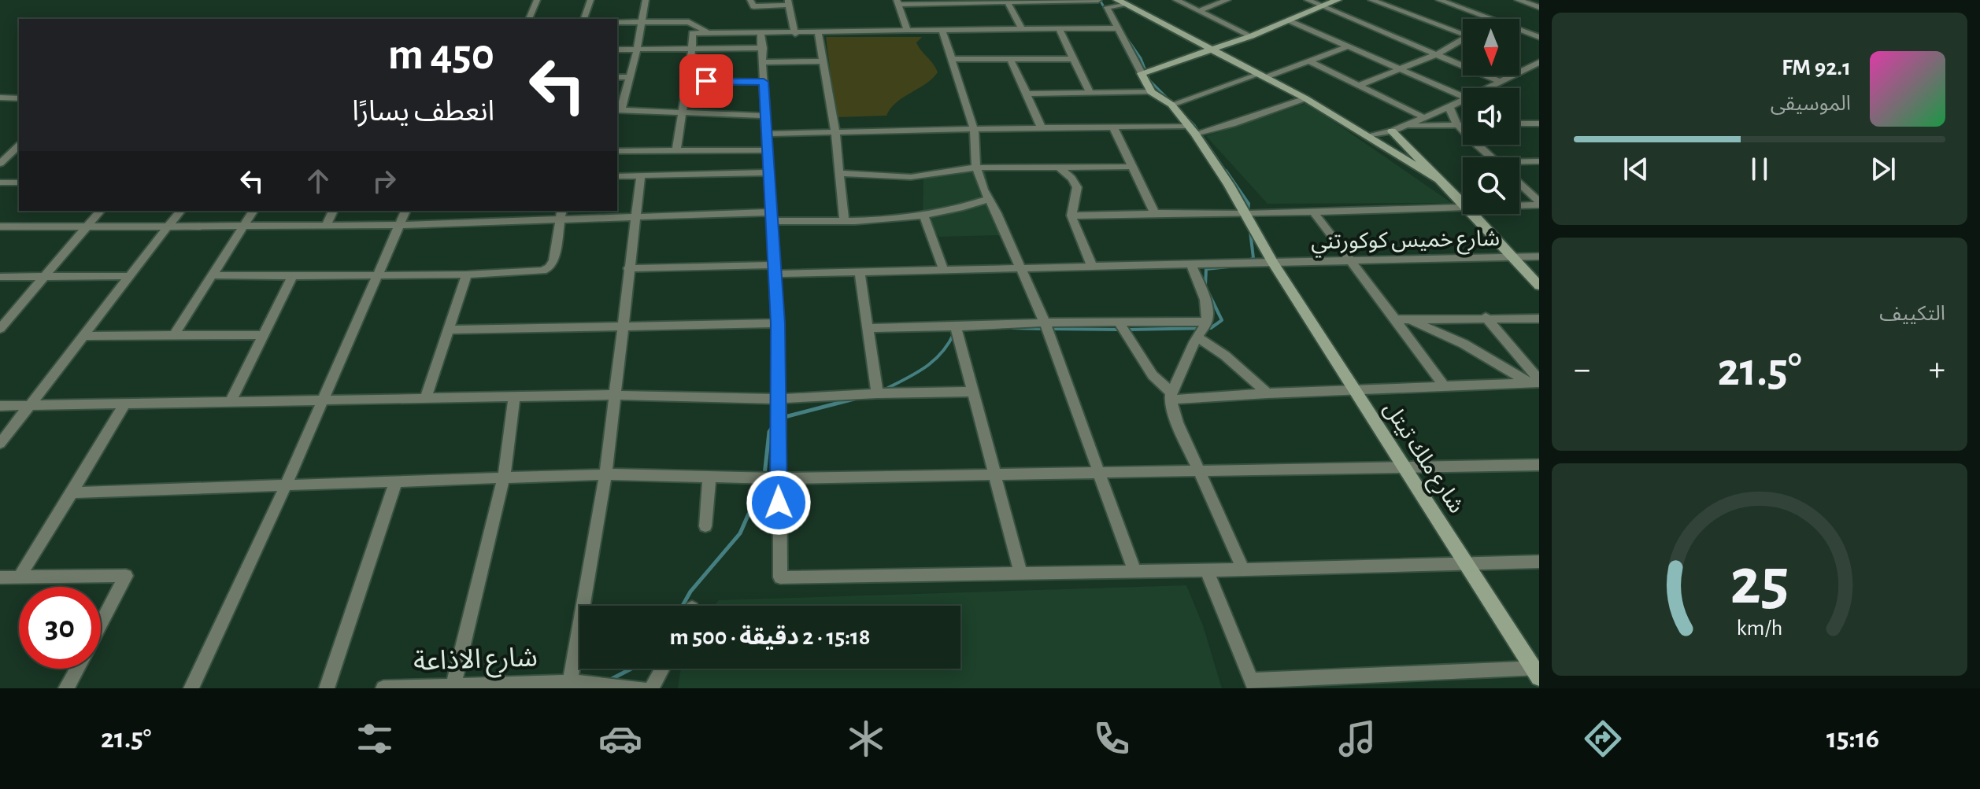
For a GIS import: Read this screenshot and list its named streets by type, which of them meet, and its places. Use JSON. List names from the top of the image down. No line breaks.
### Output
{"streets":{"main road":["شارع ملك تيتل"],"street":["شارع خميس كوكورتني","شارع الاذاعة"]},"crossings":[["شارع خميس كوكورتني","شارع ملك تيتل"]],"north":"bottom","page":{"turn":["450 m","انعطف يسارًا"],"song":["92.1 FM","الموسيقى"],"tile":"التكييف","heat":["−","21.5°","+"],"limit":"30","trip":"15:18 · 2 دقيقة · 500 m","tabs":["15:16","21.5°"],"gauge":["25","km/h"]}}
